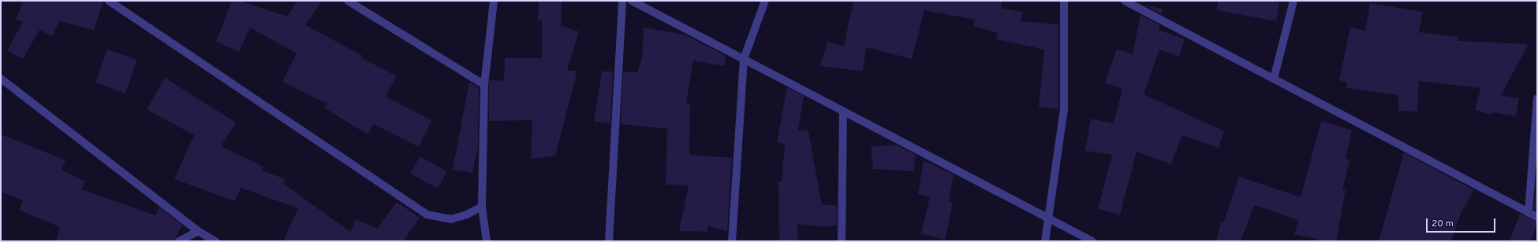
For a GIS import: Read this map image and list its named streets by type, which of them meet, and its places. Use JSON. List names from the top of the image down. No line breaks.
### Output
{"scale_bar":"20 m"}
